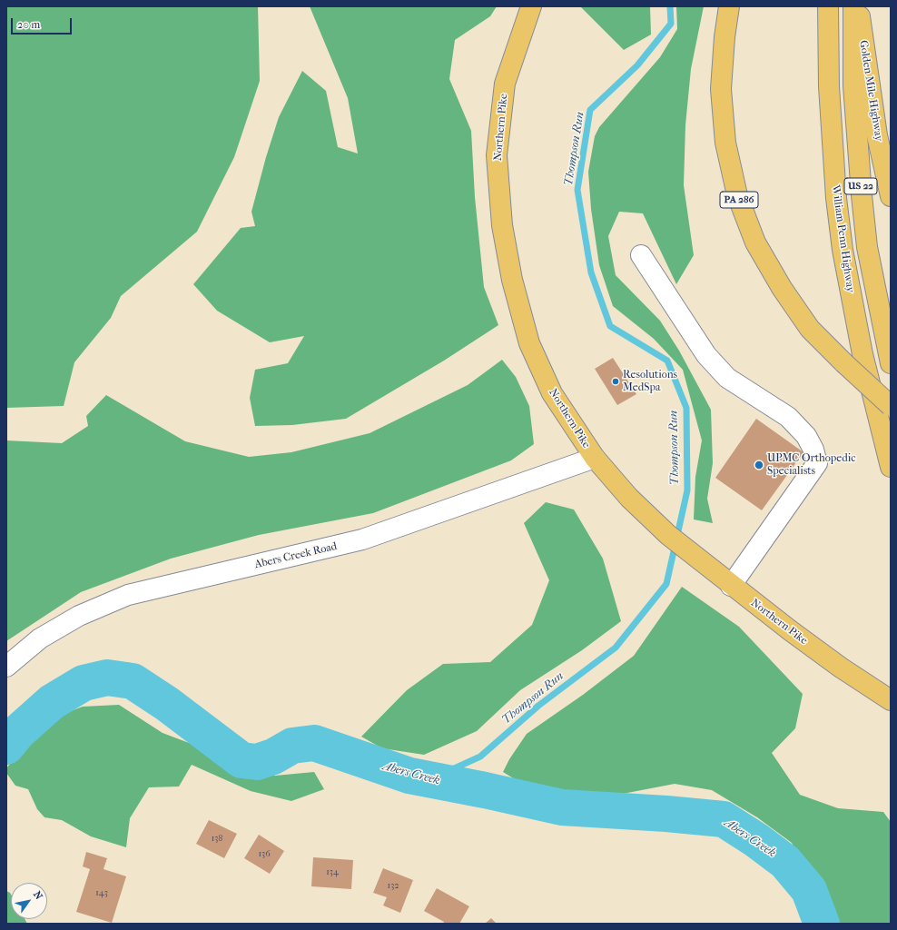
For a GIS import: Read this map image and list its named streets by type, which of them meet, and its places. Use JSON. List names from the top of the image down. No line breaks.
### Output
{"streets":{"main road":["Golden Mile Highway","Northern Pike","US 22","PA 286","William Penn Highway"],"street":["Abers Creek Road"]},"crossings":[["Northern Pike","Abers Creek Road"]],"water":["Thompson Run","Abers Creek"],"places":["Resolutions MedSpa","UPMC Orthopedic Specialists"],"house_numbers":["138","136","134","132","143"],"scale_bar":"20 m","north":"top right"}
